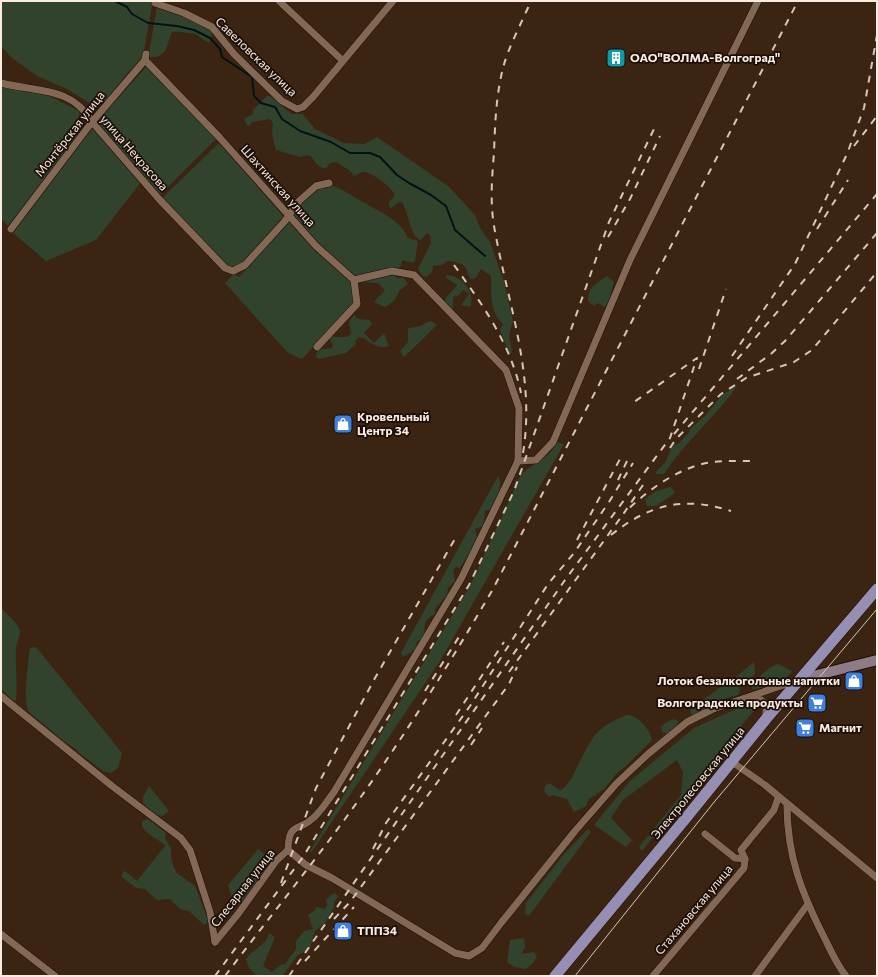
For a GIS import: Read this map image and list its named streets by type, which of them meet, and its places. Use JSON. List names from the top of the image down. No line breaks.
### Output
{"streets":{"main road":["Электролесовская улица"],"street":["Савеловская улица","Монтёрская улица","улица Некрасова","Шахтинская улица","Слесарная улица","Стахановская улица"]},"crossings":[["Монтёрская улица","улица Некрасова"],["Монтёрская улица","Шахтинская улица"],["улица Некрасова","Шахтинская улица"]],"places":{"building":["ОАО\"ВОЛМА-Волгоград\""],"shop":["Кровельный Центр 34","Лоток безалкогольные напитки","ТПП34"],"supermarket":["Волгоградские продукты","Магнит"]}}
